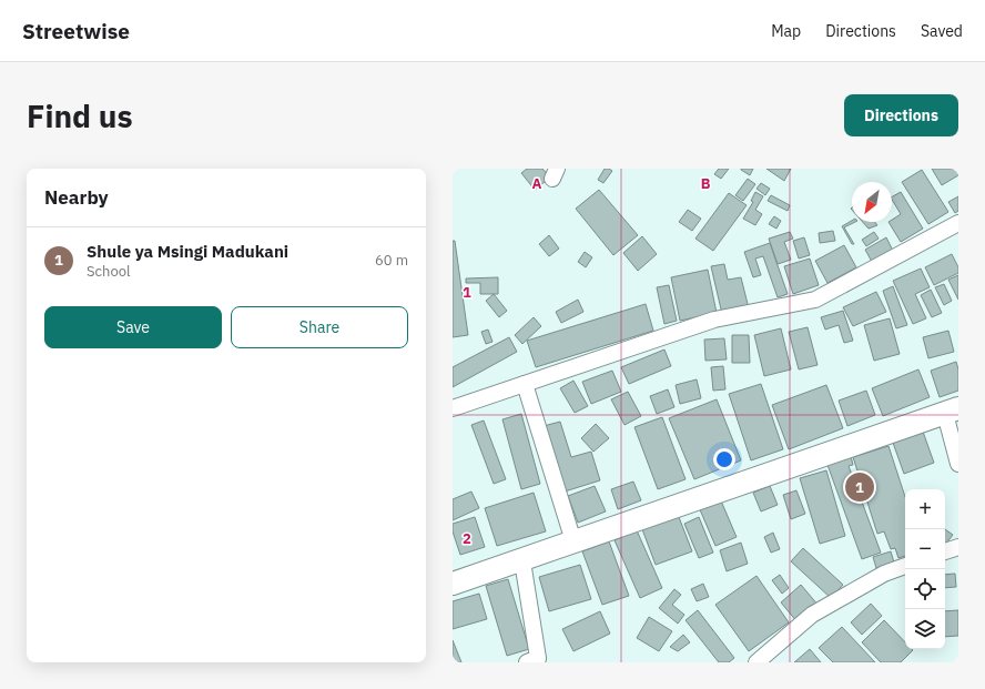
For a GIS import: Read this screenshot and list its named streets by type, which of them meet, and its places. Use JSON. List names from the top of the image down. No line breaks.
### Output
{"north":"bottom left","page":{"header":"Streetwise","nav":["Map","Directions","Saved"],"buttons":["Directions",["Save","Share"]],"title":"Find us","heading":"Nearby","list":[{"mark":"1","name":"Shule ya Msingi Madukani","note":"School","value":"60 m"}],"pins":"1","map_buttons":["+","−"]},"grid":{"columns":["A","B"],"rows":["1","2"]}}
